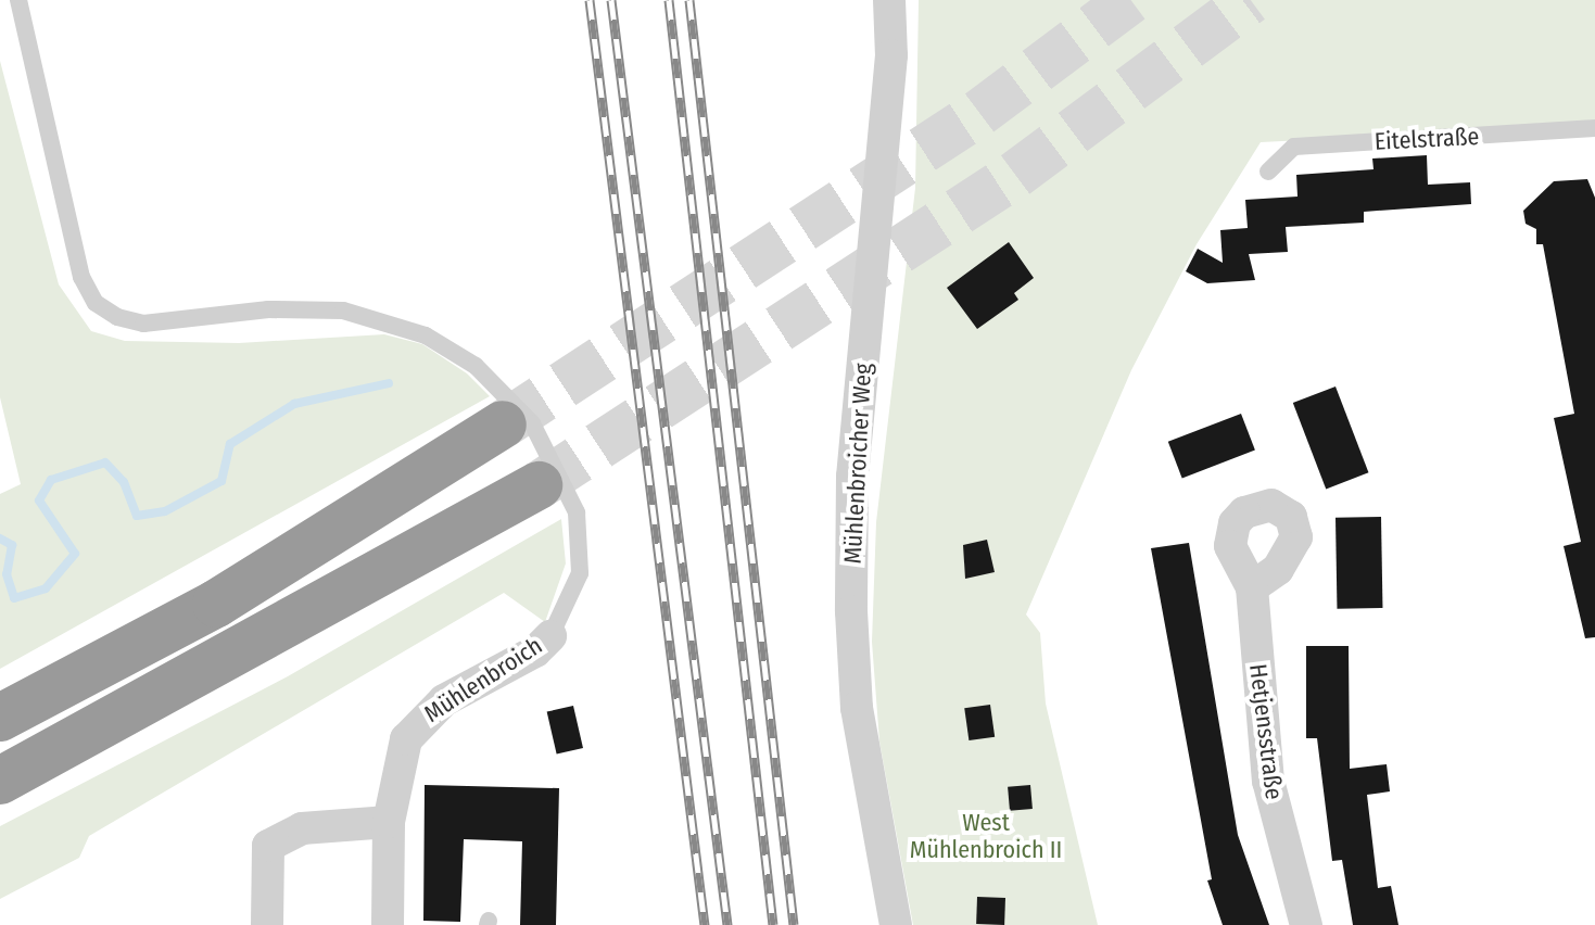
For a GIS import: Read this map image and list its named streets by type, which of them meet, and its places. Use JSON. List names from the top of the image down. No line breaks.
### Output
{"streets":{"street":["Mühlenbroicher Weg","Mühlenbroich","Hetjensstraße"],"lane":["Eitelstraße"]},"parks":["West Mühlenbroich II"]}
